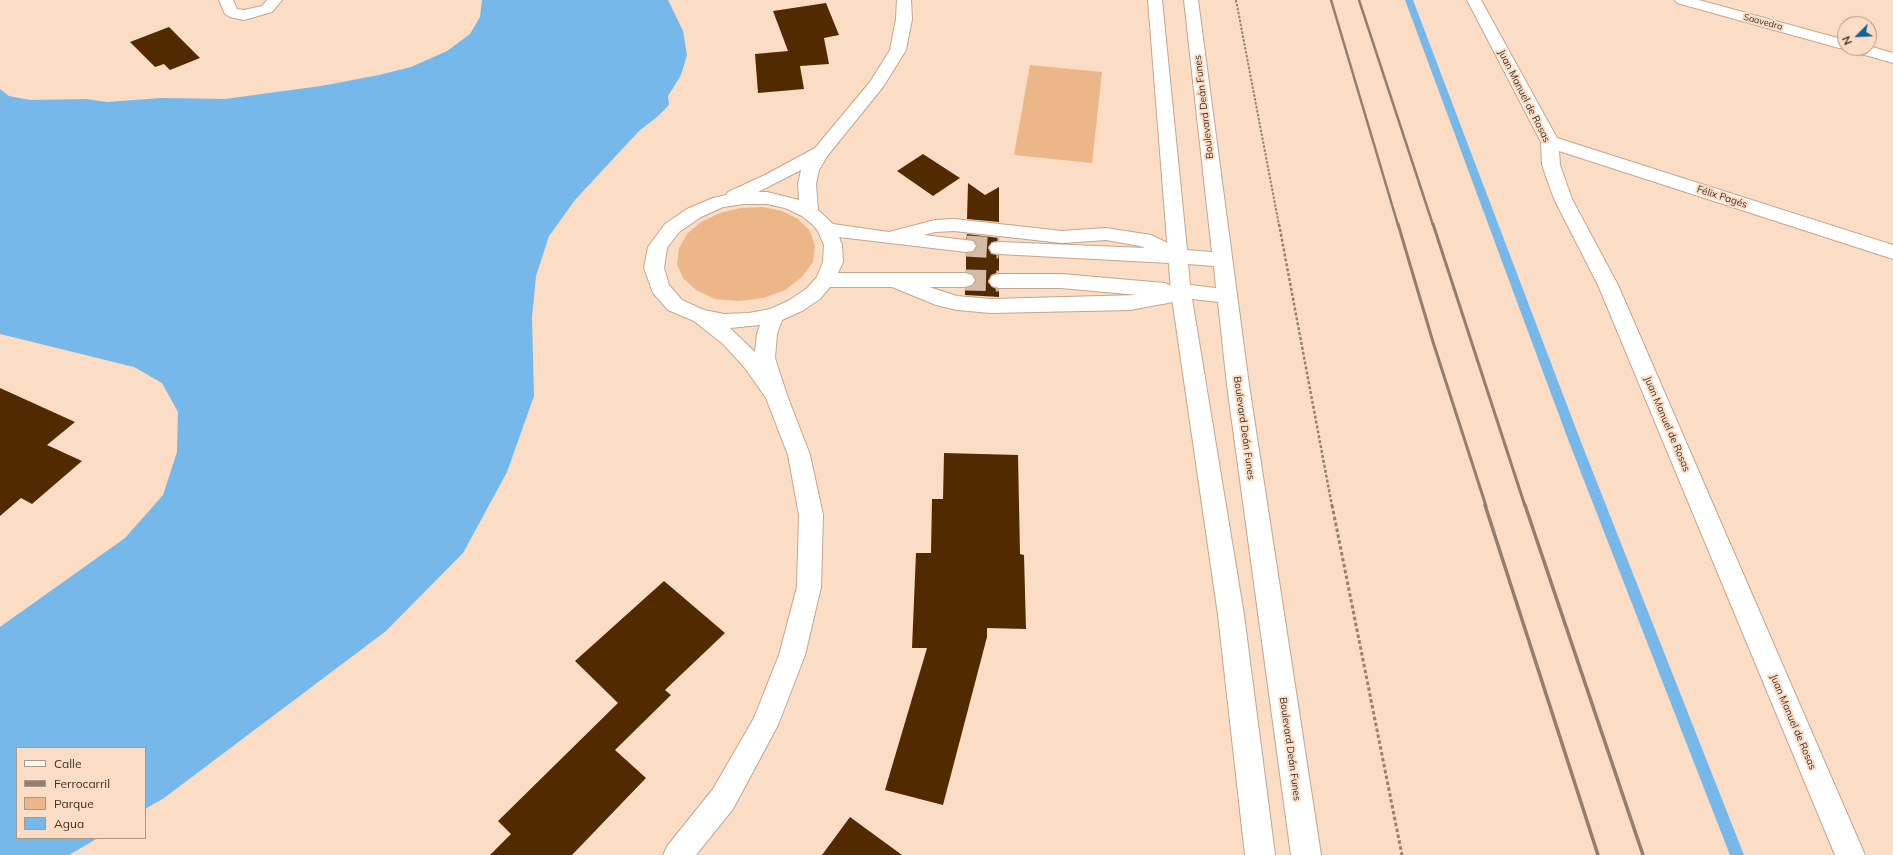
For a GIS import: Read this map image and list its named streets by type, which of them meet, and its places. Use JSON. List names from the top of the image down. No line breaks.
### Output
{"streets":{"street":["Saavedra","Juan Manuel de Rosas","Boulevard Deán Funes","Félix Pagés"]},"crossings":[["Juan Manuel de Rosas","Félix Pagés"]],"legend":["Calle","Ferrocarril","Parque","Agua"],"north":"bottom left"}
